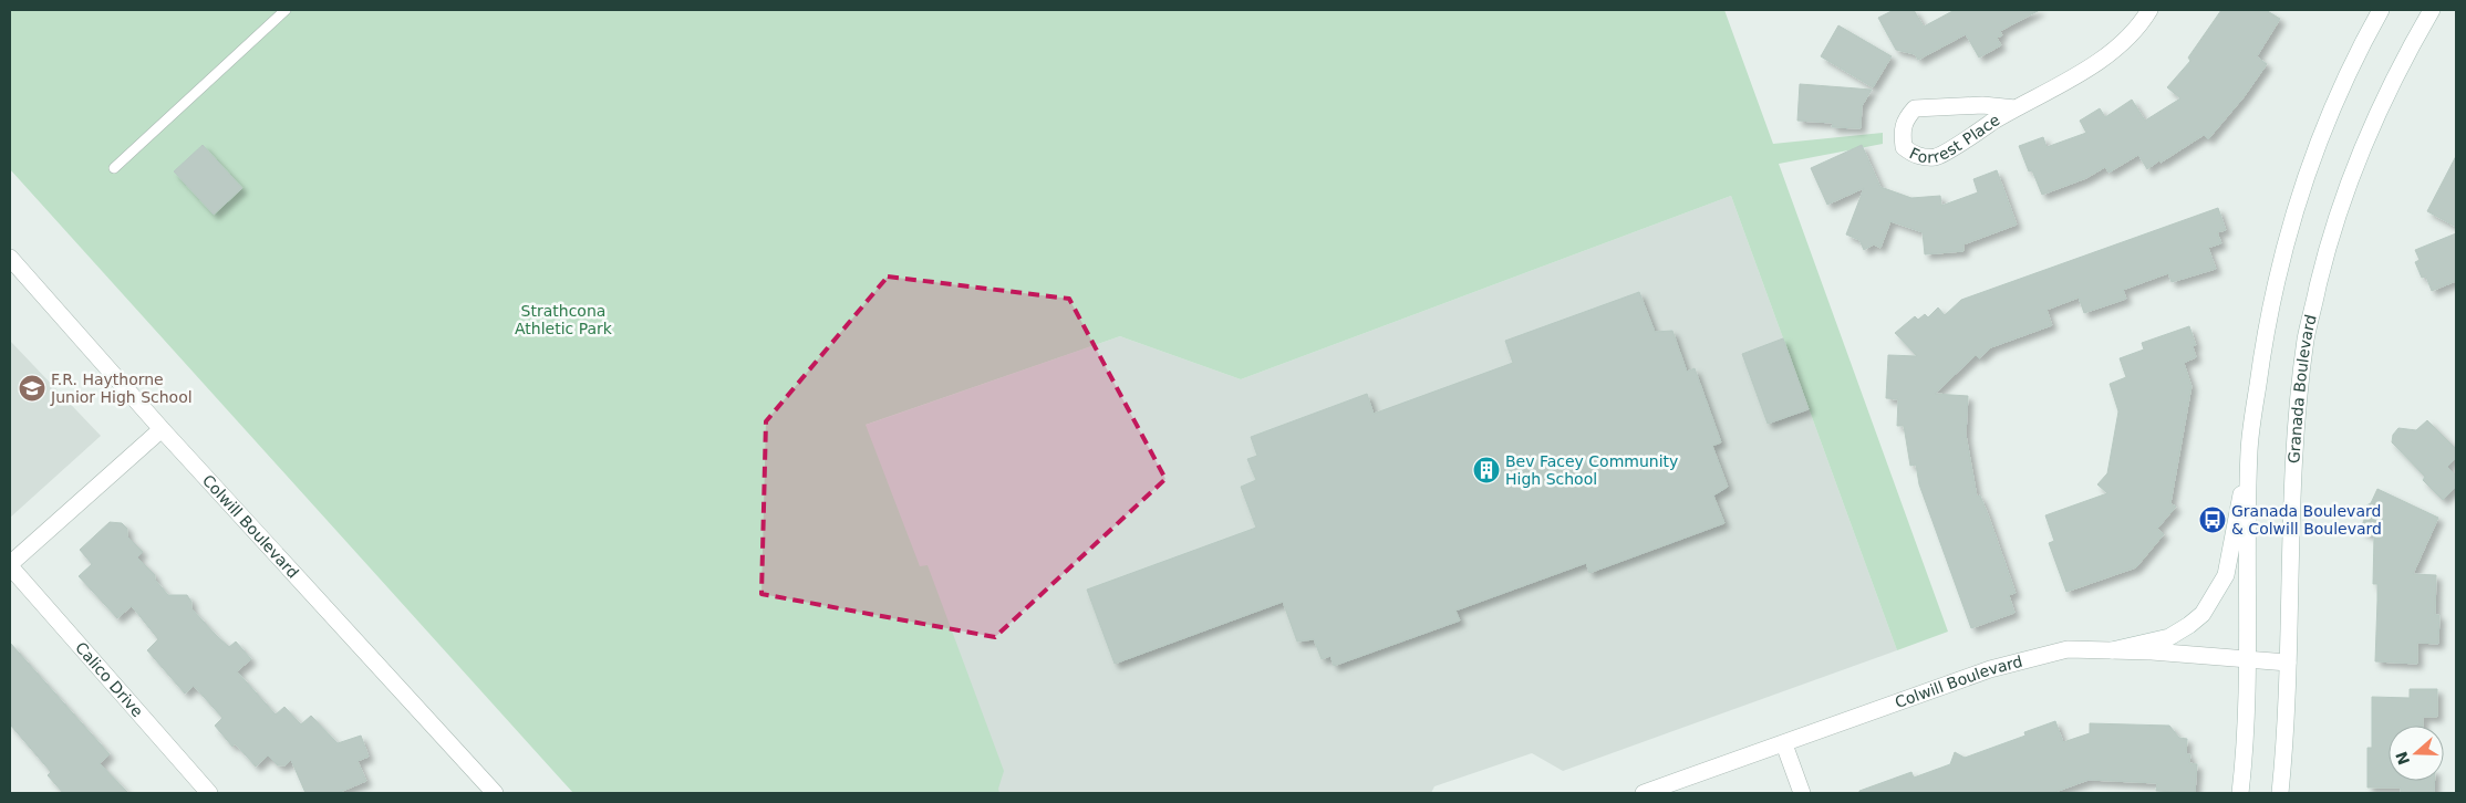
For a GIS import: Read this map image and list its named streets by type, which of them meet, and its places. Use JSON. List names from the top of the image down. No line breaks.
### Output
{"streets":{"street":["Forrest Place","Granada Boulevard","Colwill Boulevard","Calico Drive"]},"crossings":[["Granada Boulevard","Colwill Boulevard"],["Colwill Boulevard","Calico Drive"]],"parks":["Strathcona Athletic Park"],"places":{"school or university":["F.R. Haythorne Junior High School"],"building":["Bev Facey Community High School"],"bus stop":["Granada Boulevard & Colwill Boulevard"]},"north":"left"}
